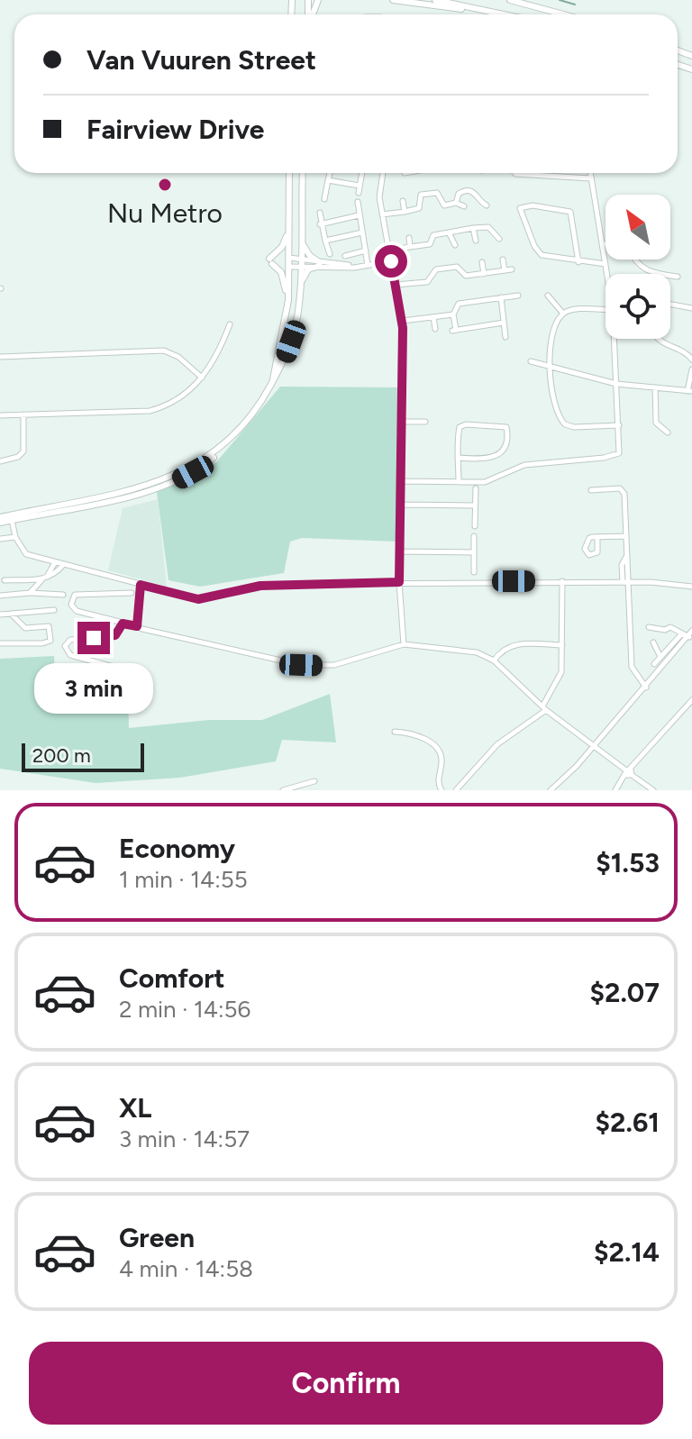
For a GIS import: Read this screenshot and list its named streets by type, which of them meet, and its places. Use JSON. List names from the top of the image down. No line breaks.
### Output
{"places":["Nu Metro"],"scale_bar":"200 m","north":"top left","page":{"banner":["Van Vuuren Street","Fairview Drive"],"bubble":"3 min","scale":"200 m","list":[{"name":"Economy","note":"1 min · 14:55","value":"$1.53"},{"name":"Comfort","note":"2 min · 14:56","value":"$2.07"},{"name":"XL","note":"3 min · 14:57","value":"$2.61"},{"name":"Green","note":"4 min · 14:58","value":"$2.14"}],"buttons":"Confirm"}}
